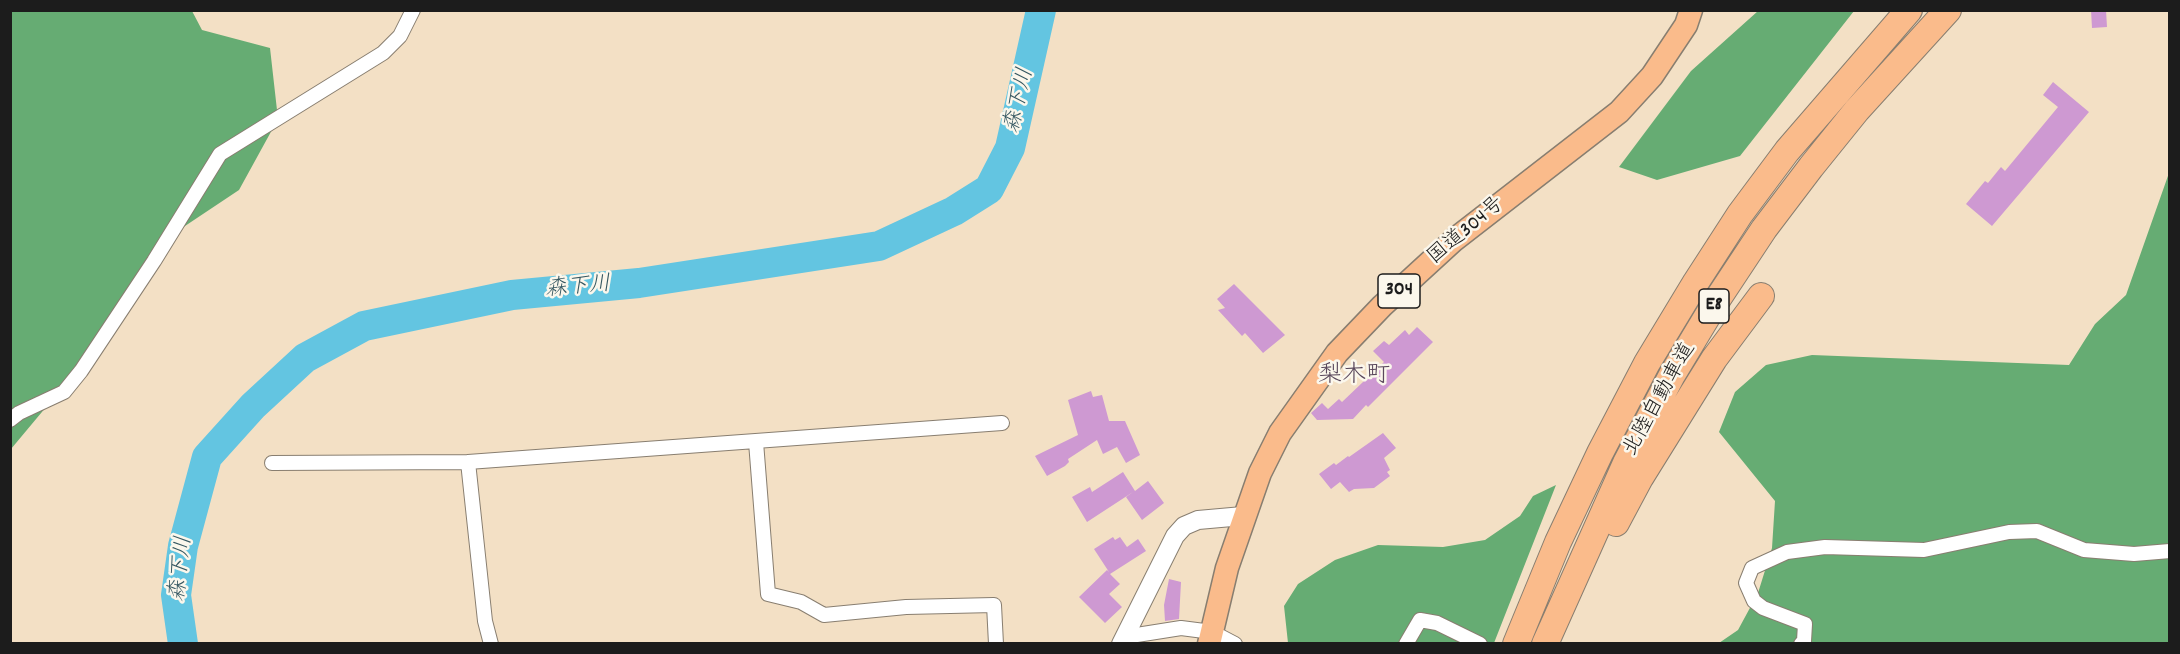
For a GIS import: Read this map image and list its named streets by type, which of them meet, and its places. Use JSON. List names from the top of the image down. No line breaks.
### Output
{"streets":{"highway":["国道304号","304","E8","北陸自動車道"]},"districts":["梨木町"],"water":["森下川"]}
